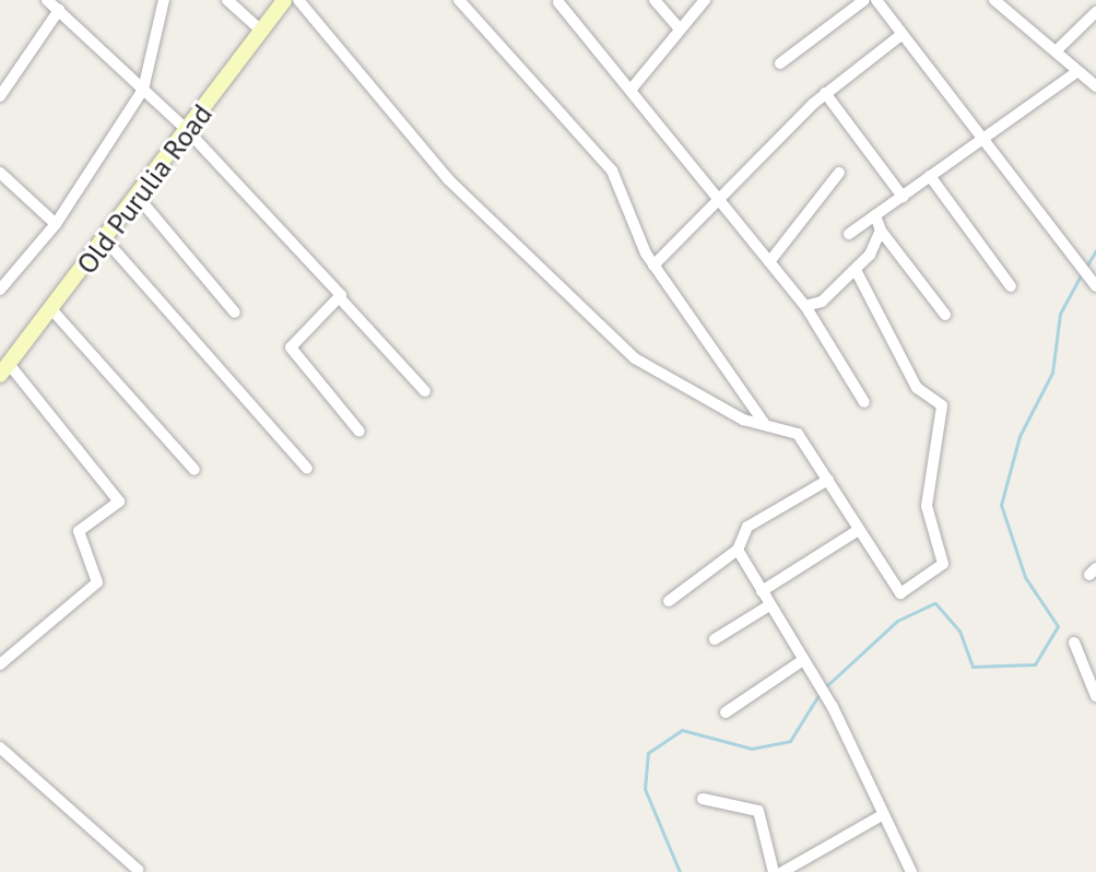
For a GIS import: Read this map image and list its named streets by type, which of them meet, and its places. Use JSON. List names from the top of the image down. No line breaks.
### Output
{"streets":{"main road":["Old Purulia Road"]}}
